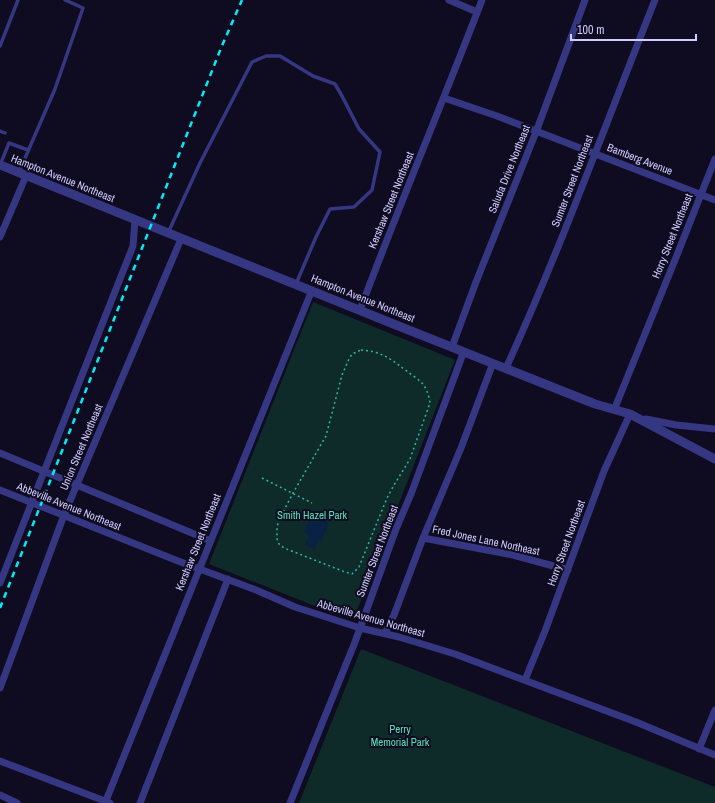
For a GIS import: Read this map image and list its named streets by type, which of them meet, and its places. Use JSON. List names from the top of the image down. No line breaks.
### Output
{"streets":{"street":["Bamberg Avenue","Saluda Drive Northeast","Hampton Avenue Northeast","Sumter Street Northeast","Kershaw Street Northeast","Horry Street Northeast","Union Street Northeast","Abbeville Avenue Northeast","Fred Jones Lane Northeast"]},"crossings":[["Bamberg Avenue","Saluda Drive Northeast"],["Bamberg Avenue","Sumter Street Northeast"],["Bamberg Avenue","Kershaw Street Northeast"],["Bamberg Avenue","Horry Street Northeast"],["Saluda Drive Northeast","Hampton Avenue Northeast"],["Hampton Avenue Northeast","Sumter Street Northeast"],["Hampton Avenue Northeast","Kershaw Street Northeast"],["Hampton Avenue Northeast","Horry Street Northeast"],["Hampton Avenue Northeast","Union Street Northeast"],["Sumter Street Northeast","Abbeville Avenue Northeast"],["Kershaw Street Northeast","Abbeville Avenue Northeast"],["Horry Street Northeast","Abbeville Avenue Northeast"],["Horry Street Northeast","Fred Jones Lane Northeast"],["Union Street Northeast","Abbeville Avenue Northeast"]],"parks":["Smith Hazel Park","Perry Memorial Park"],"scale_bar":"100 m"}
